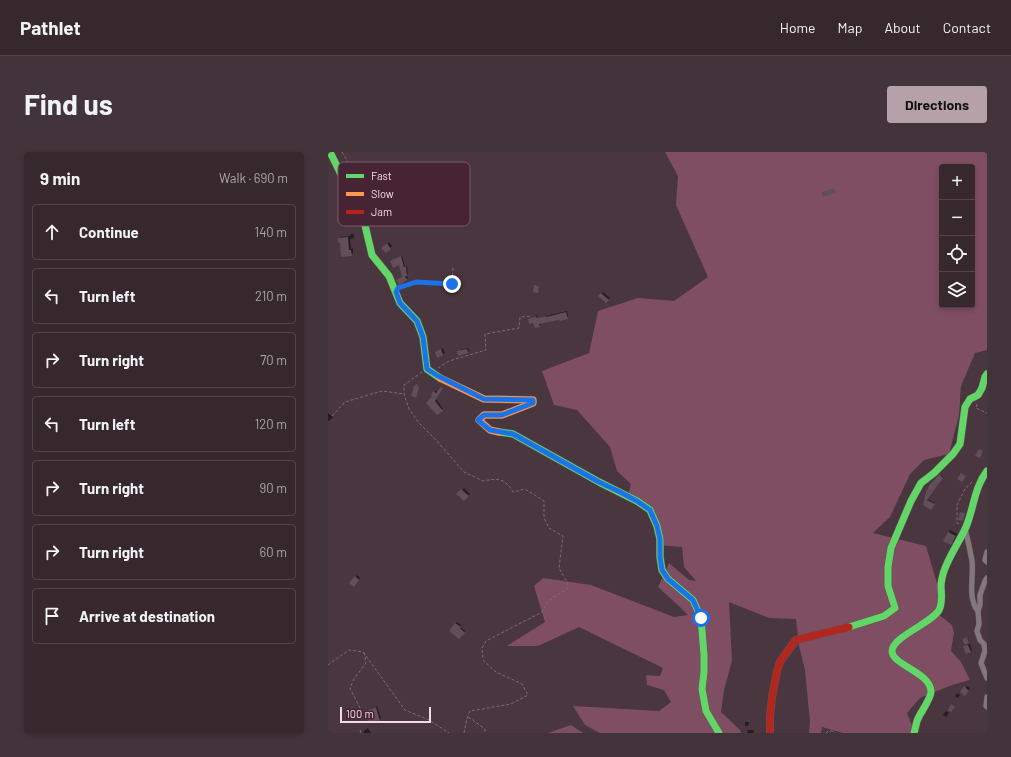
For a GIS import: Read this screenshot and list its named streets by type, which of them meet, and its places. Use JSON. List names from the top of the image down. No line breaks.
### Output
{"legend":["Fast","Slow","Jam"],"scale_bar":"100 m","page":{"header":"Pathlet","nav":["Home","Map","About","Contact"],"buttons":"Directions","title":"Find us","heading":["9 min","Walk · 690 m"],"map_buttons":["+","−"],"list":[["Continue","140 m"],["Turn left","210 m"],["Turn right","70 m"],["Turn left","120 m"],["Turn right","90 m"],["Turn right","60 m"],"Arrive at destination"],"scale":"100 m"}}
